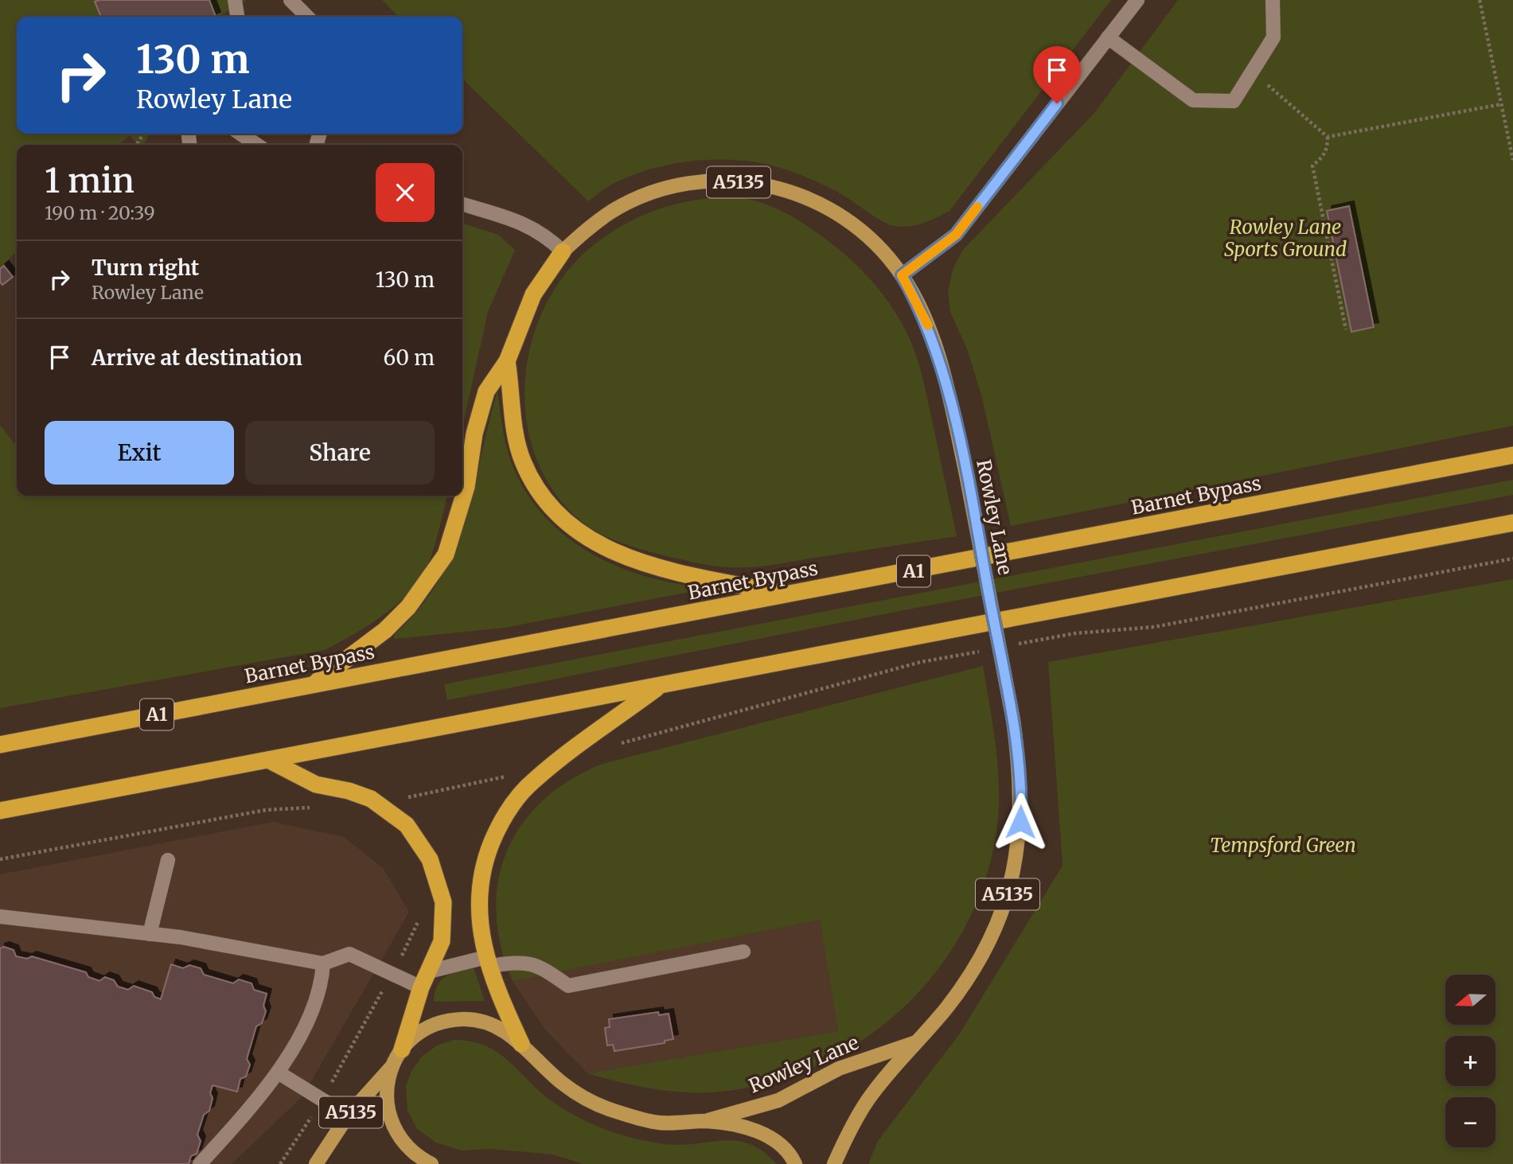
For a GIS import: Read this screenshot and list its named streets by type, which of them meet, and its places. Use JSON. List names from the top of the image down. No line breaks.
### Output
{"streets":{"highway":["Barnet Bypass","A1"],"main road":["A5135","Rowley Lane"]},"crossings":[["A5135","Rowley Lane"]],"parks":["Rowley Lane Sports Ground","Tempsford Green"],"north":"left","page":{"turn":["130 m","Rowley Lane"],"heading":["1 min","190 m · 20:39"],"list":[{"name":"Turn right","note":"Rowley Lane","value":"130 m"},{"name":"Arrive at destination","value":"60 m"}],"buttons":["Exit","Share"],"map_buttons":["+","−"]}}
